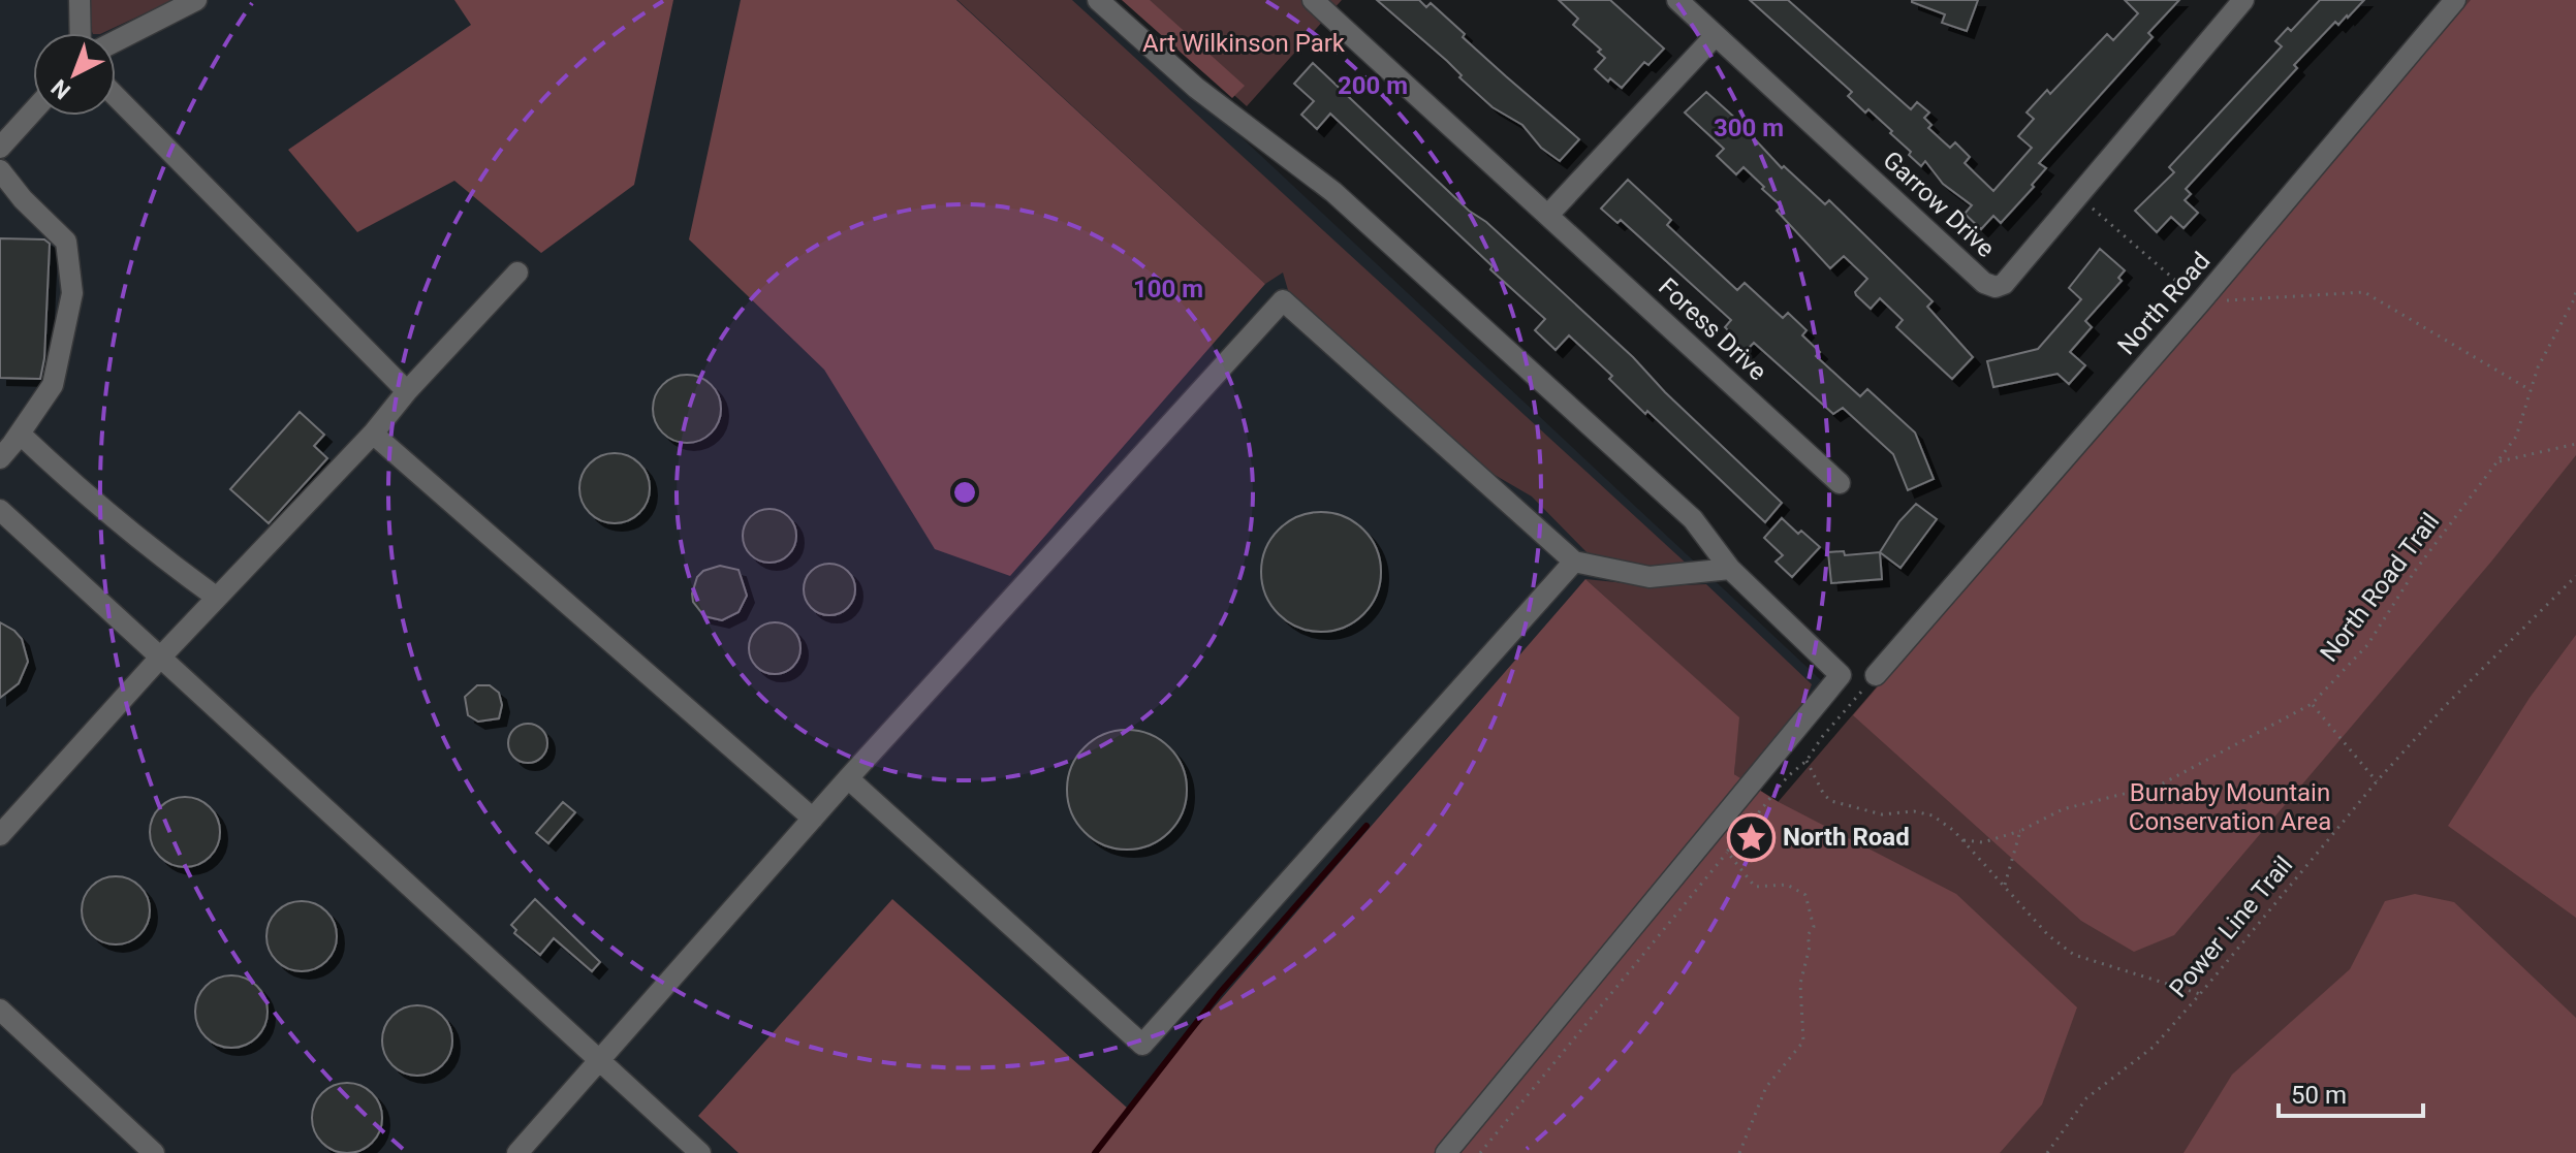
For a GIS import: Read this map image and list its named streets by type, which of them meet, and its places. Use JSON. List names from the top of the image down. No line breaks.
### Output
{"streets":{"street":["Garrow Drive","North Road","Foress Drive"],"path":["North Road Trail","Power Line Trail"]},"parks":["Art Wilkinson Park","Burnaby Mountain Conservation Area"],"places":{"place":["North Road"]},"scale_bar":"50 m","north":"bottom left","rings":["200 m","300 m","100 m"]}
